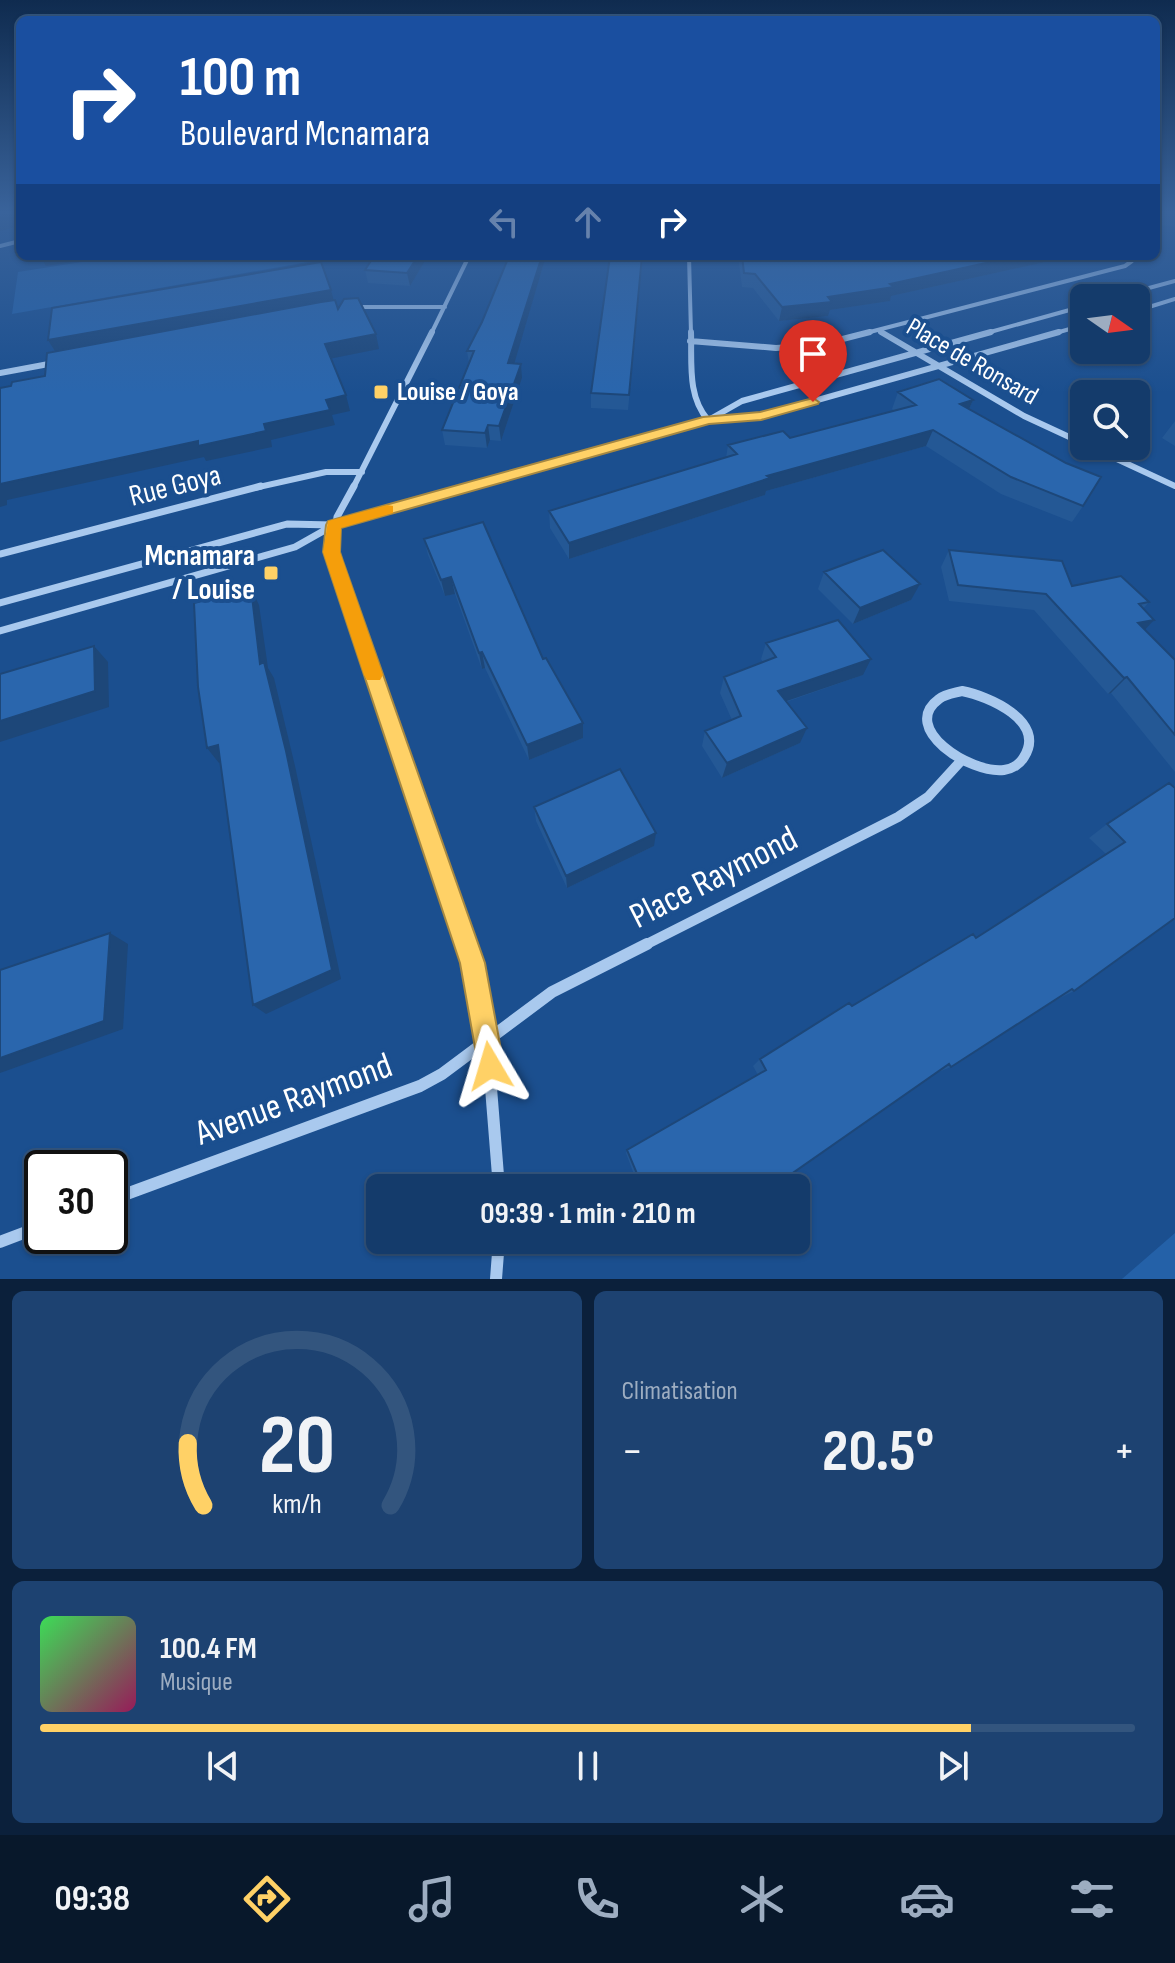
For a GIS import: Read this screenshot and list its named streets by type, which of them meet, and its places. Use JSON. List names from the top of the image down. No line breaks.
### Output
{"streets":{"street":["Place de Ronsard","Rue Goya","Place Raymond","Avenue Raymond"]},"crossings":[["Place Raymond","Avenue Raymond"]],"places":{"transit":["Louise / Goya","Mcnamara / Louise"]},"north":"right","page":{"turn":["100 m","Boulevard Mcnamara"],"limit":"30","trip":"09:39 · 1 min · 210 m","tile":"Climatisation","heat":["−","20.5°","+"],"song":["100.4 FM","Musique"],"tabs":"09:38","gauge":["20","km/h"]}}
